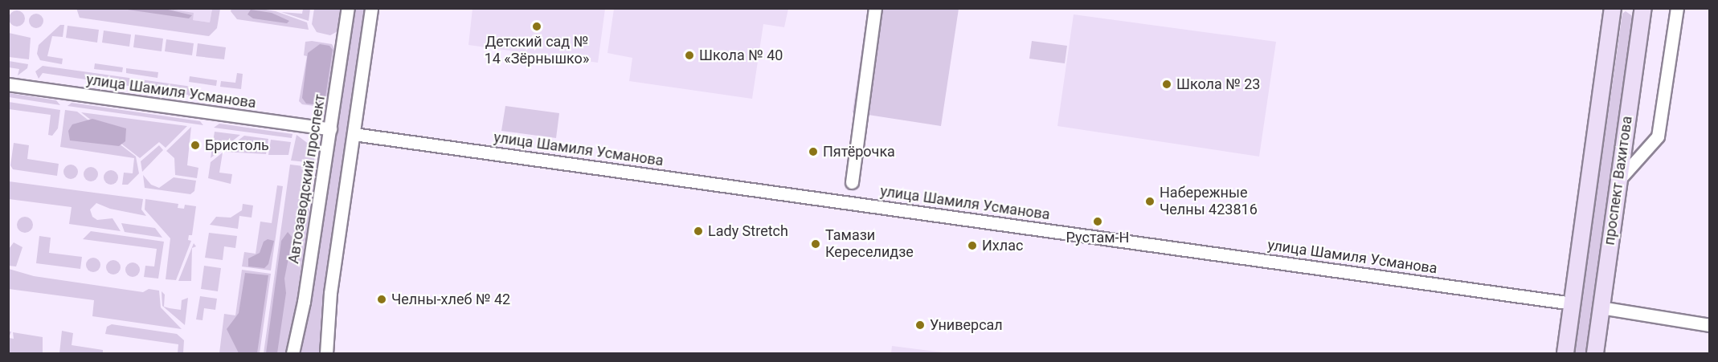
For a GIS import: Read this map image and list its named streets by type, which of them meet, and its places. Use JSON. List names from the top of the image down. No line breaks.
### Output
{"streets":{"main road":["проспект Вахитова"],"street":["улица Шамиля Усманова","Автозаводский проспект"]},"crossings":[["улица Шамиля Усманова","Автозаводский проспект"],["улица Шамиля Усманова","проспект Вахитова"]],"places":["Детский сад № 14 «Зёрнышко»","Школа № 40","Школа № 23","Бристоль","Пятёрочка","Набережные Челны 423816","Рустам-Н","Lady Stretch","Тамази Кереселидзе","Ихлас","Челны-хлеб № 42","Универсал"]}
